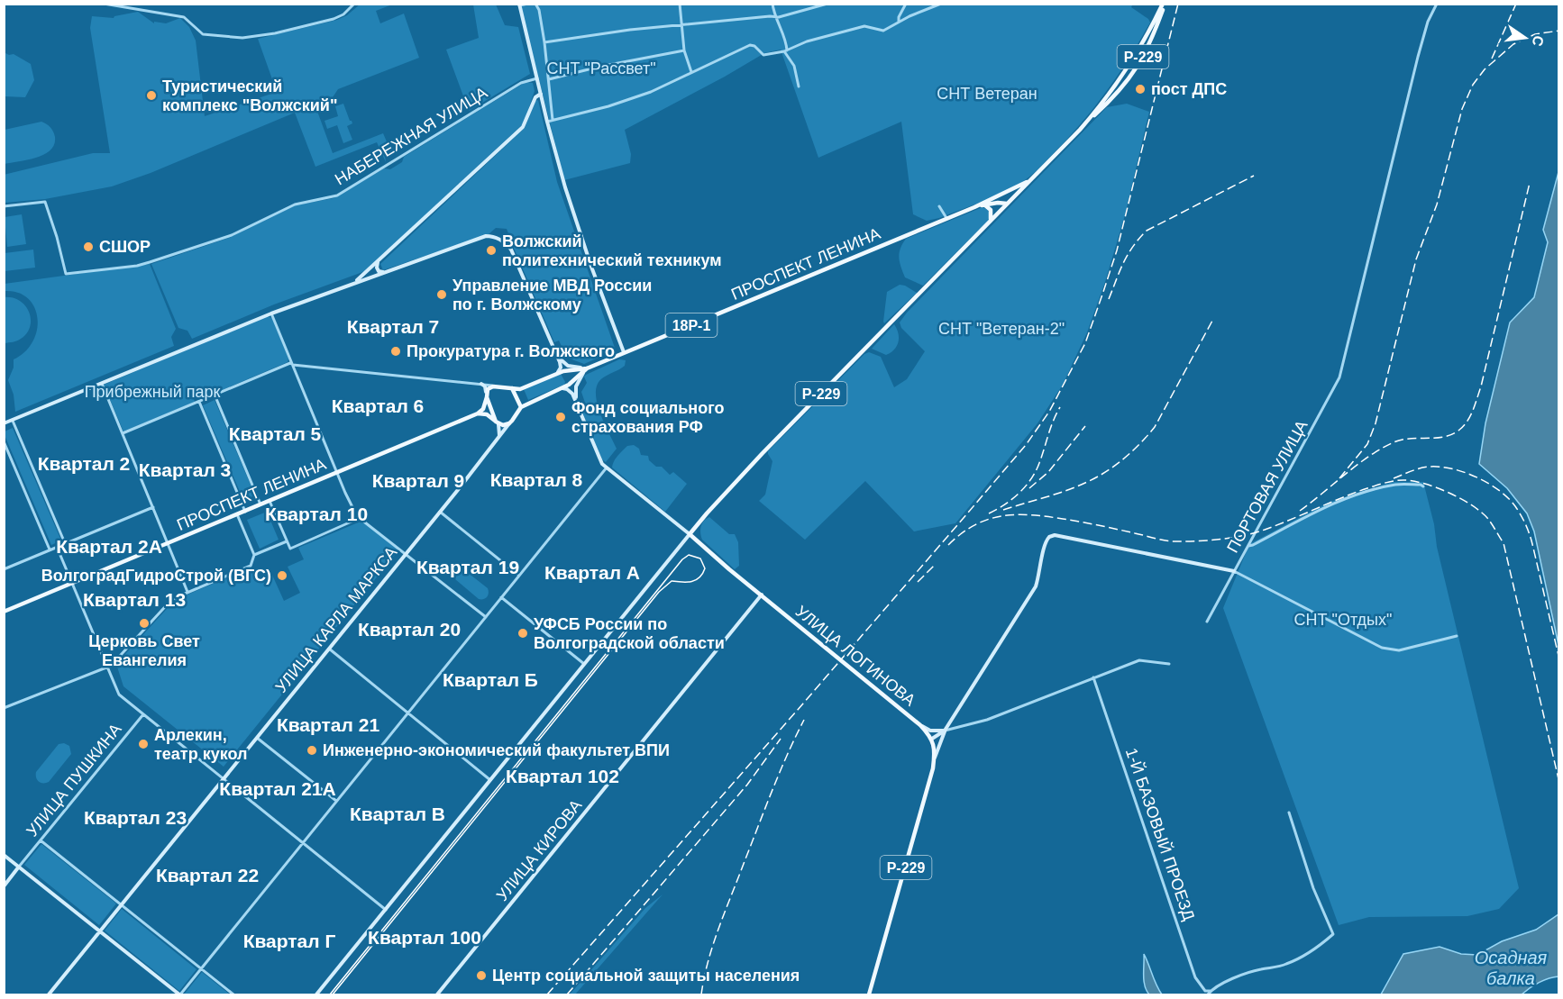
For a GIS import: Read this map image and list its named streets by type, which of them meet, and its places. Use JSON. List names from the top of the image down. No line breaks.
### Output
{"streets":{"main road":["Р-229","ПРОСПЕКТ ЛЕНИНА","18Р-1","УЛИЦА ЛОГИНОВА"],"street":["НАБЕРЕЖНАЯ УЛИЦА","ПОРТОВАЯ УЛИЦА","УЛИЦА КАРЛА МАРКСА","УЛИЦА ПУШКИНА","1-Й БАЗОВЫЙ ПРОЕЗД","УЛИЦА КИРОВА"]},"crossings":[["Р-229","ПРОСПЕКТ ЛЕНИНА"],["Р-229","ПОРТОВАЯ УЛИЦА"],["Р-229","УЛИЦА ЛОГИНОВА"],["ПРОСПЕКТ ЛЕНИНА","18Р-1"],["ПРОСПЕКТ ЛЕНИНА","УЛИЦА КАРЛА МАРКСА"],["18Р-1","УЛИЦА КАРЛА МАРКСА"],["ПОРТОВАЯ УЛИЦА","УЛИЦА ЛОГИНОВА"],["УЛИЦА ЛОГИНОВА","УЛИЦА КИРОВА"]],"districts":["Квартал 7","Квартал 6","Квартал 5","Квартал 2","Квартал 3","Квартал 8","Квартал 9","Квартал 10","Квартал 2А","Квартал 19","Квартал А","Квартал 13","Квартал 20","Квартал Б","Квартал 21","Квартал 102","Квартал 21А","Квартал В","Квартал 23","Квартал 22","Квартал 100","Квартал Г"],"water":["Осадная балка"],"parks":["СНТ \"Рассвет\"","СНТ Ветеран","СНТ \"Ветеран-2\"","Прибрежный парк","СНТ \"Отдых\""],"places":["пост ДПС","Туристический комплекс \"Волжский\"","СШОР","Волжский политехнический техникум","Управление МВД России по г. Волжскому","Прокуратура г. Волжского","Фонд социального страхования РФ","ВолгоградГидроСтрой (ВГС)","Церковь Свет Евангелия","УФСБ России по Волгоградской области","Арлекин, театр кукол","Инженерно-экономический факультет ВПИ","Центр социальной защиты населения"],"north":"right"}
